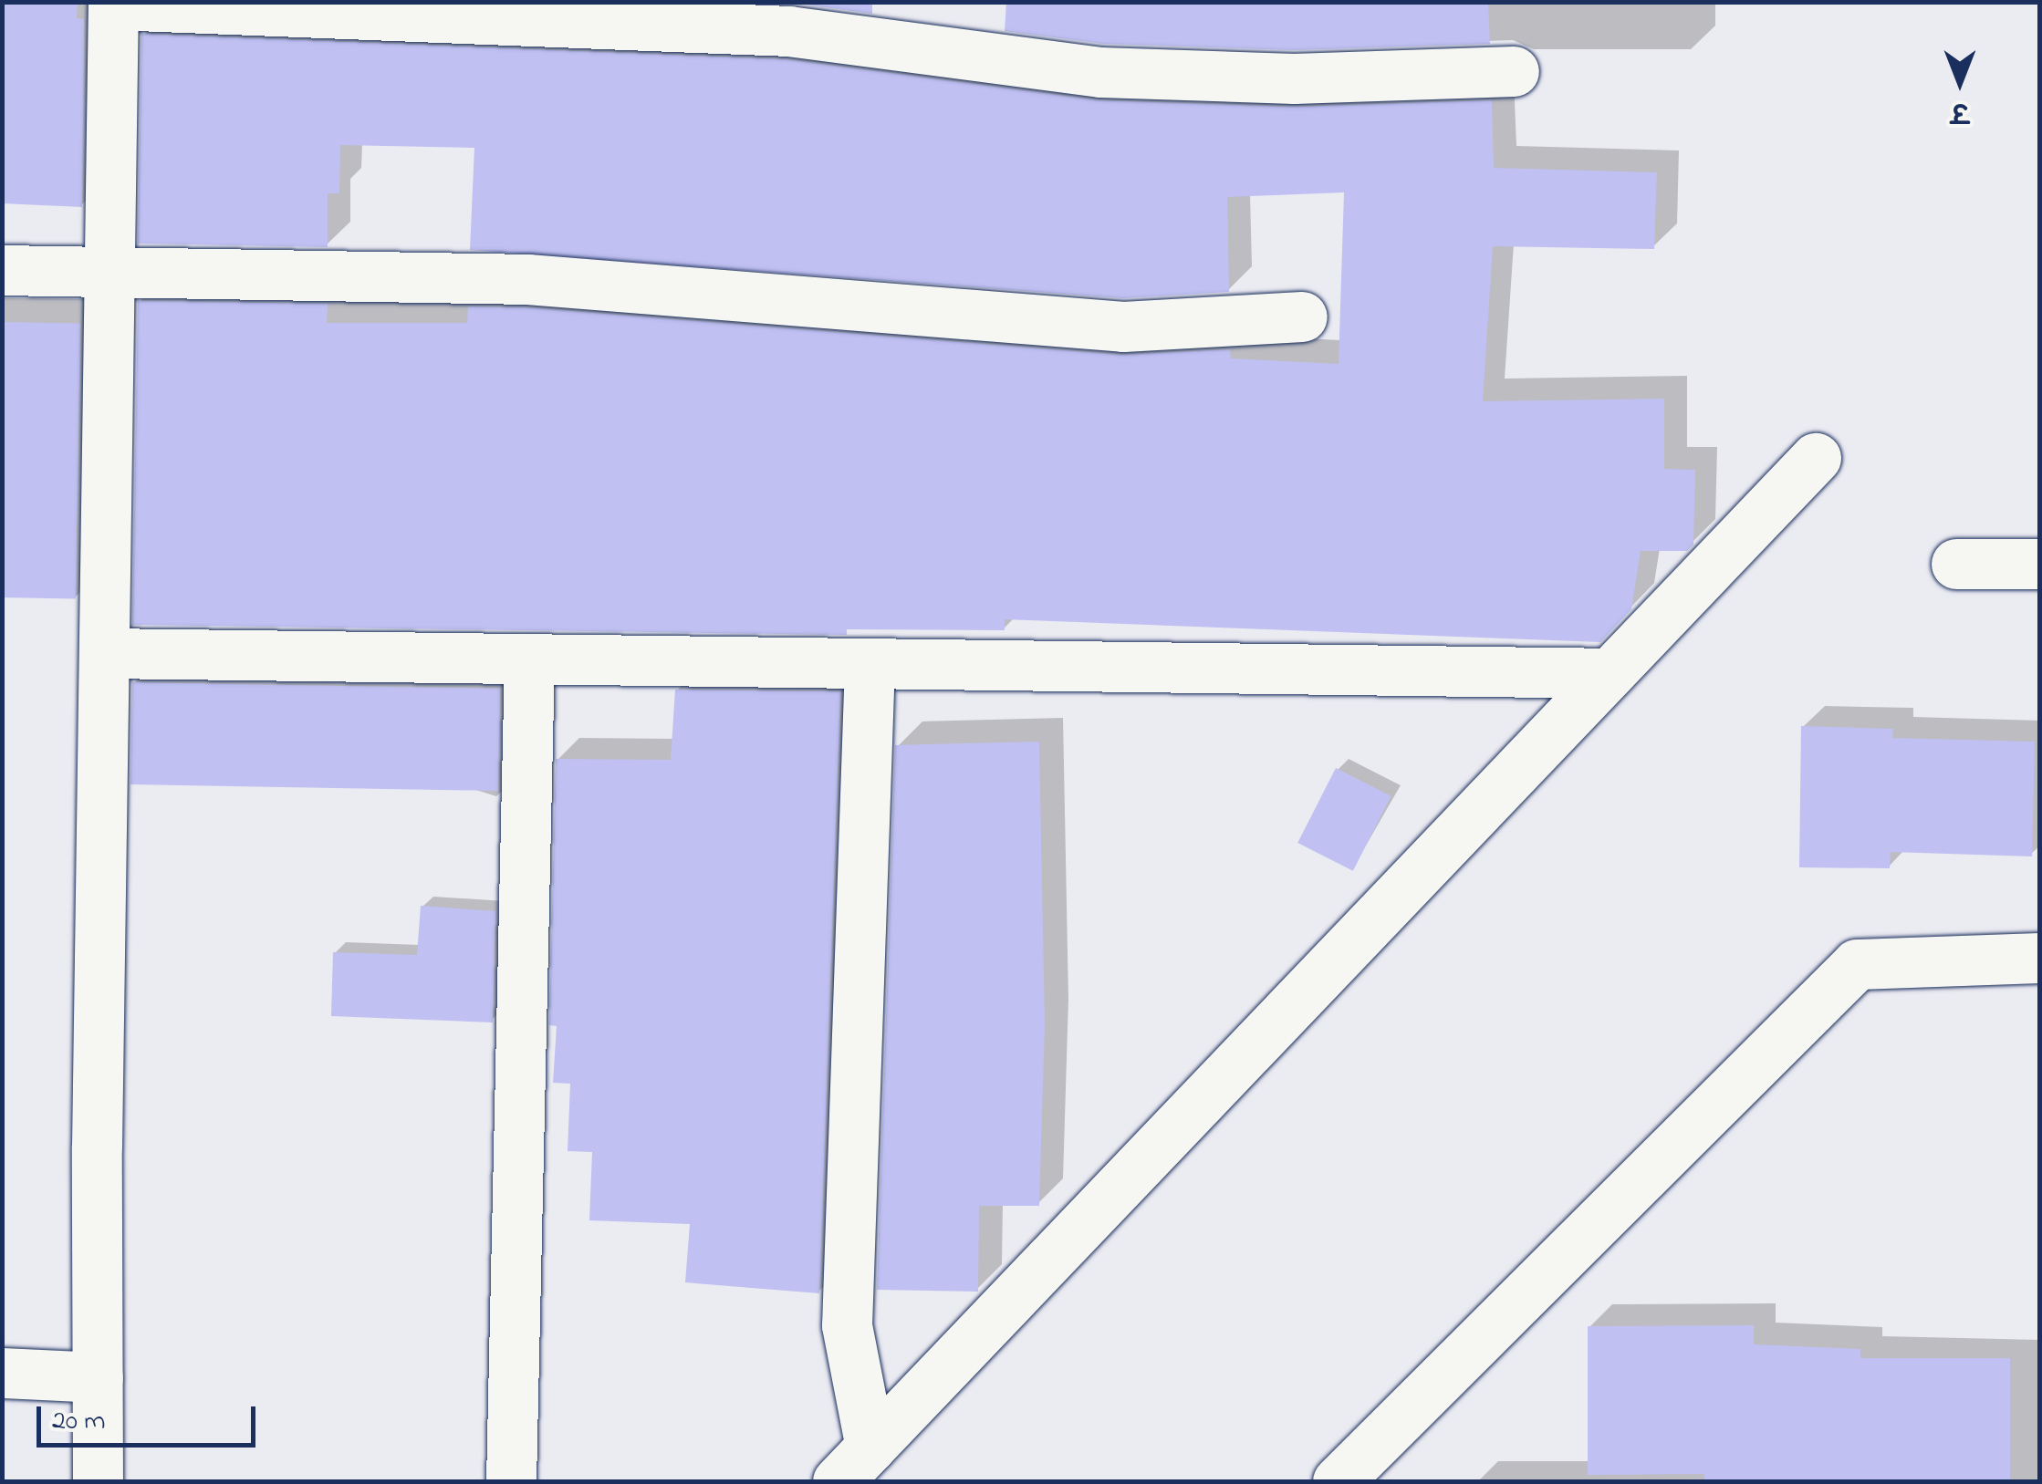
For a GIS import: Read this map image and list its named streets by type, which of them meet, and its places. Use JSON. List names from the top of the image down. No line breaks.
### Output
{"scale_bar":"20 m","north":"bottom"}
